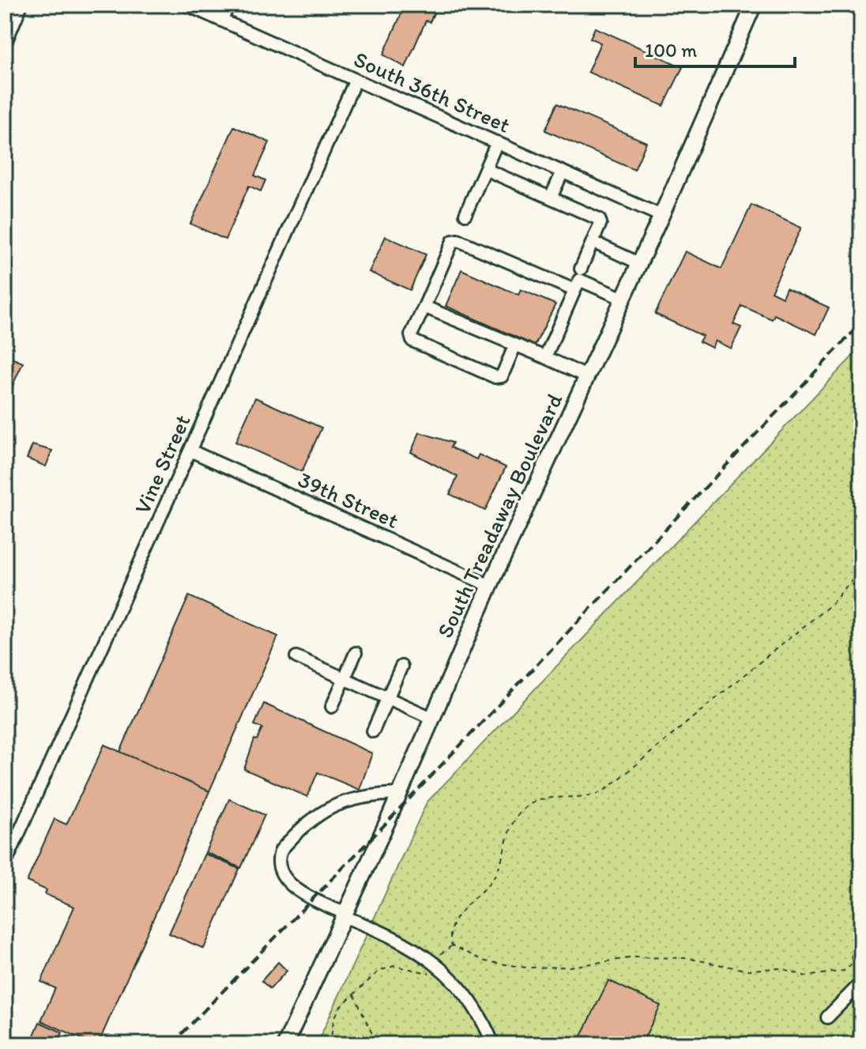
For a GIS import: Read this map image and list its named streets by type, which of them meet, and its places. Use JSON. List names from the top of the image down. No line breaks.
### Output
{"streets":{"main road":["South Treadaway Boulevard"],"street":["South 36th Street","Vine Street","39th Street"]},"crossings":[["South 36th Street","Vine Street"],["South 36th Street","South Treadaway Boulevard"],["Vine Street","39th Street"],["39th Street","South Treadaway Boulevard"]],"scale_bar":"100 m"}
